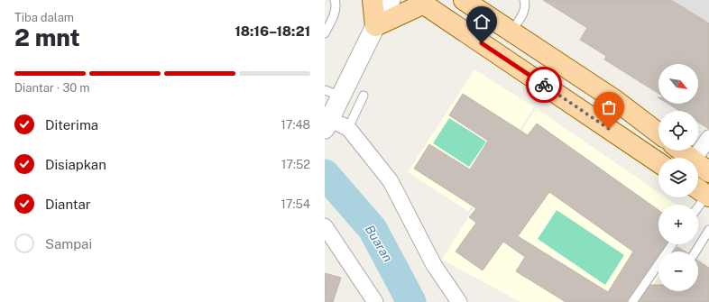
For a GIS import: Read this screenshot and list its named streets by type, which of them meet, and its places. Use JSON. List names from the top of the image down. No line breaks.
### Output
{"water":["Buaran"],"north":"bottom right","page":{"heading":["2 mnt","Tiba dalam","18:16–18:21"],"bar":"Diantar · 30 m","map_buttons":["+","−"],"list":[["Diterima","17:48"],["Disiapkan","17:52"],["Diantar","17:54"],"Sampai"]}}
